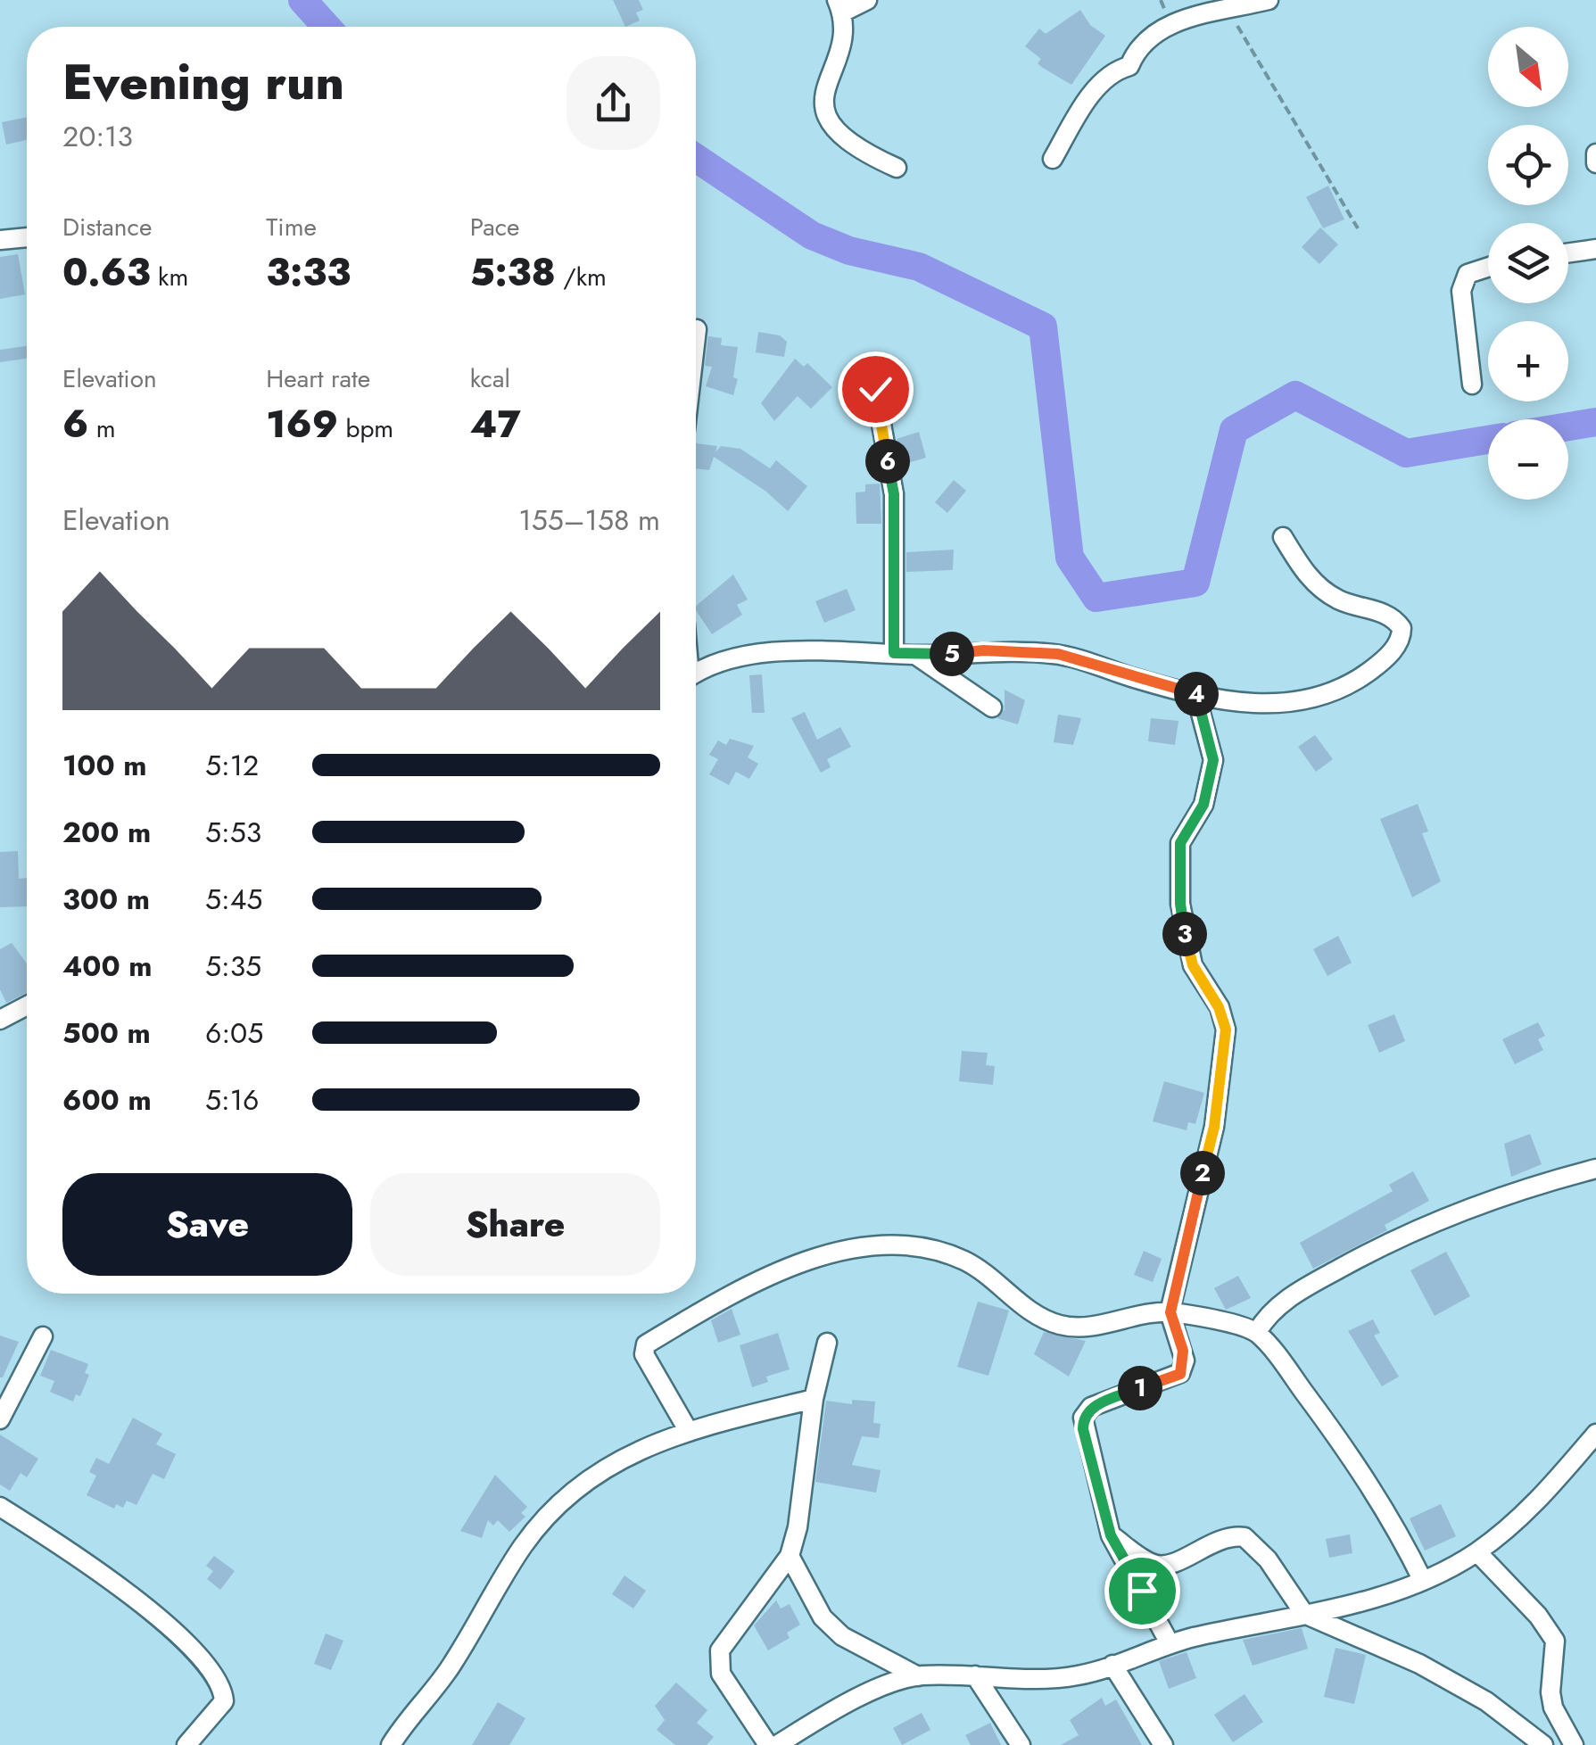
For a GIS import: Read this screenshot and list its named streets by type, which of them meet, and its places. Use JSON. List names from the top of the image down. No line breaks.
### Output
{"north":"bottom right","page":{"map_buttons":["+","−"],"heading":["Evening run","20:13"],"stats":[["Distance","0.63 km"],["Time","3:33"],["Pace","5:38 /km"],["Elevation","6 m"],["Heart rate","169 bpm"],["kcal","47"]],"pins":["6","5","4","3","2","1"],"chart":["Elevation","155–158 m"],"list":[{"name":"100 m","note":"5:12"},{"name":"200 m","note":"5:53"},{"name":"300 m","note":"5:45"},{"name":"400 m","note":"5:35"},{"name":"500 m","note":"6:05"},{"name":"600 m","note":"5:16"}],"buttons":["Save","Share"]}}
